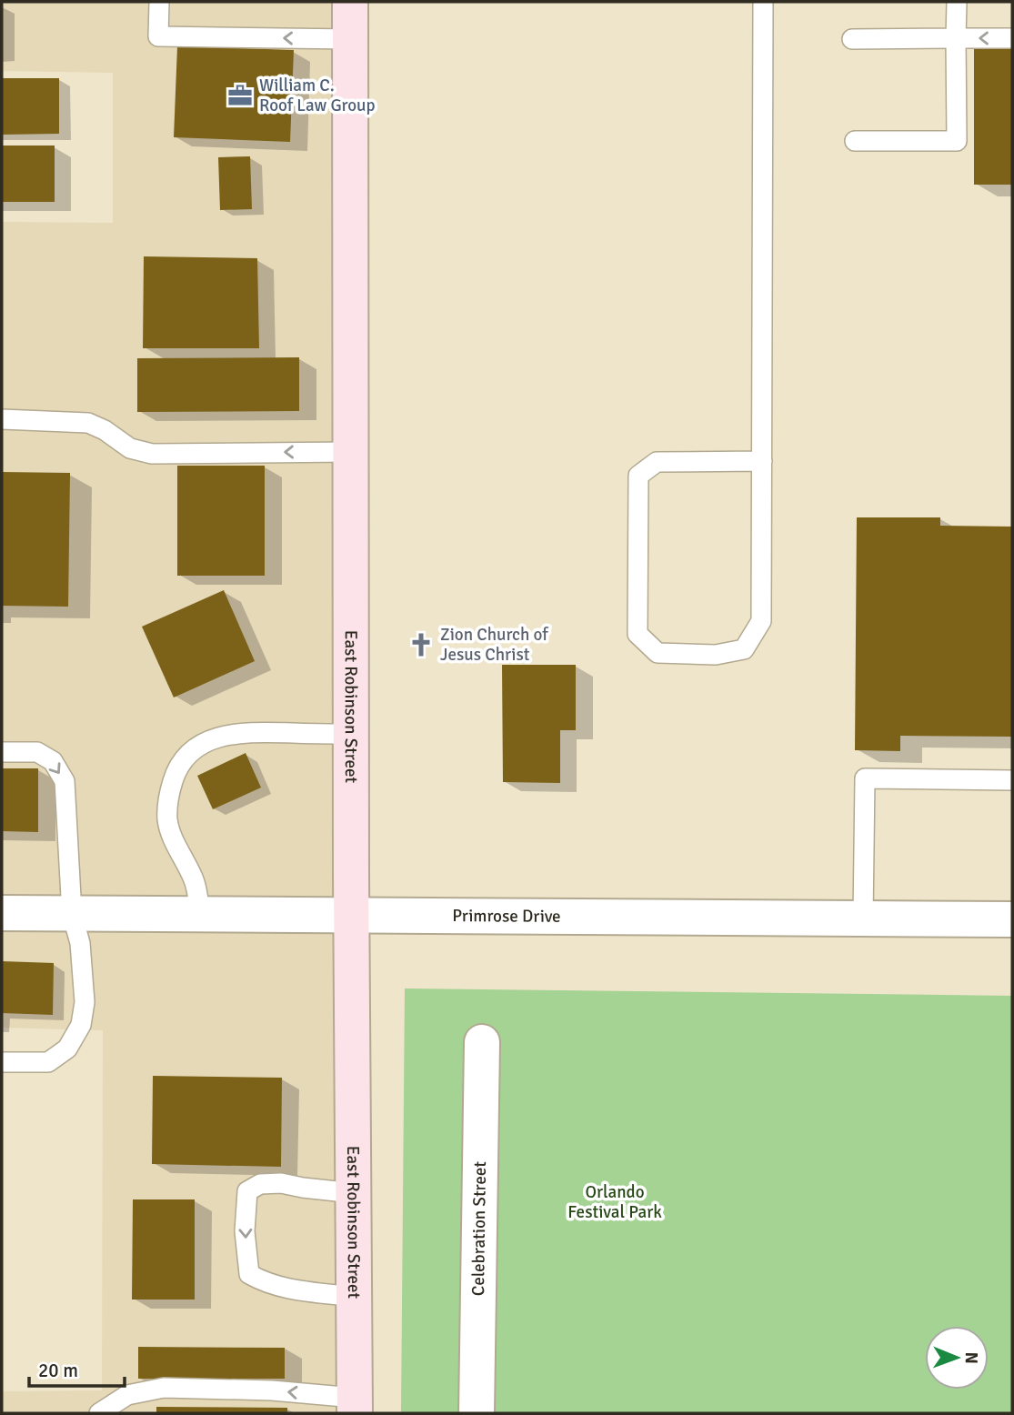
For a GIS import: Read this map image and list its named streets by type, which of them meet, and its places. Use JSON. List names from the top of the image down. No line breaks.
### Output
{"streets":{"main road":["East Robinson Street"],"street":["Primrose Drive","Celebration Street"]},"crossings":[["East Robinson Street","Primrose Drive"]],"parks":["Orlando Festival Park"],"places":{"office":["William C. Roof Law Group"],"church":["Zion Church of Jesus Christ"]},"scale_bar":"20 m","north":"right"}
